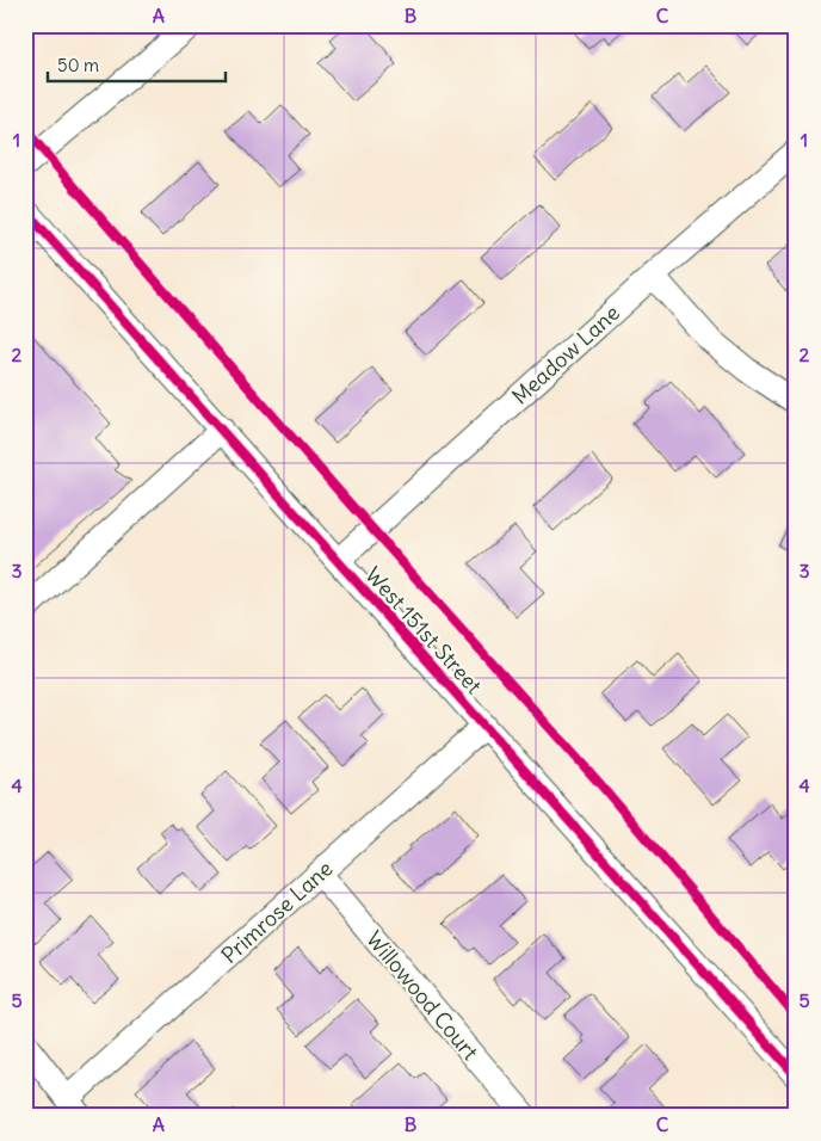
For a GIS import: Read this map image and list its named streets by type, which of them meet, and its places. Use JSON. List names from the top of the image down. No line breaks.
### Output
{"streets":{"street":["Meadow Lane","West 151st Street","Primrose Lane","Willowood Court"]},"crossings":[["Meadow Lane","West 151st Street"],["West 151st Street","Primrose Lane"],["Primrose Lane","Willowood Court"]],"scale_bar":"50 m","grid":{"columns":["A","B","C"],"rows":["1","2","3","4","5"]}}
